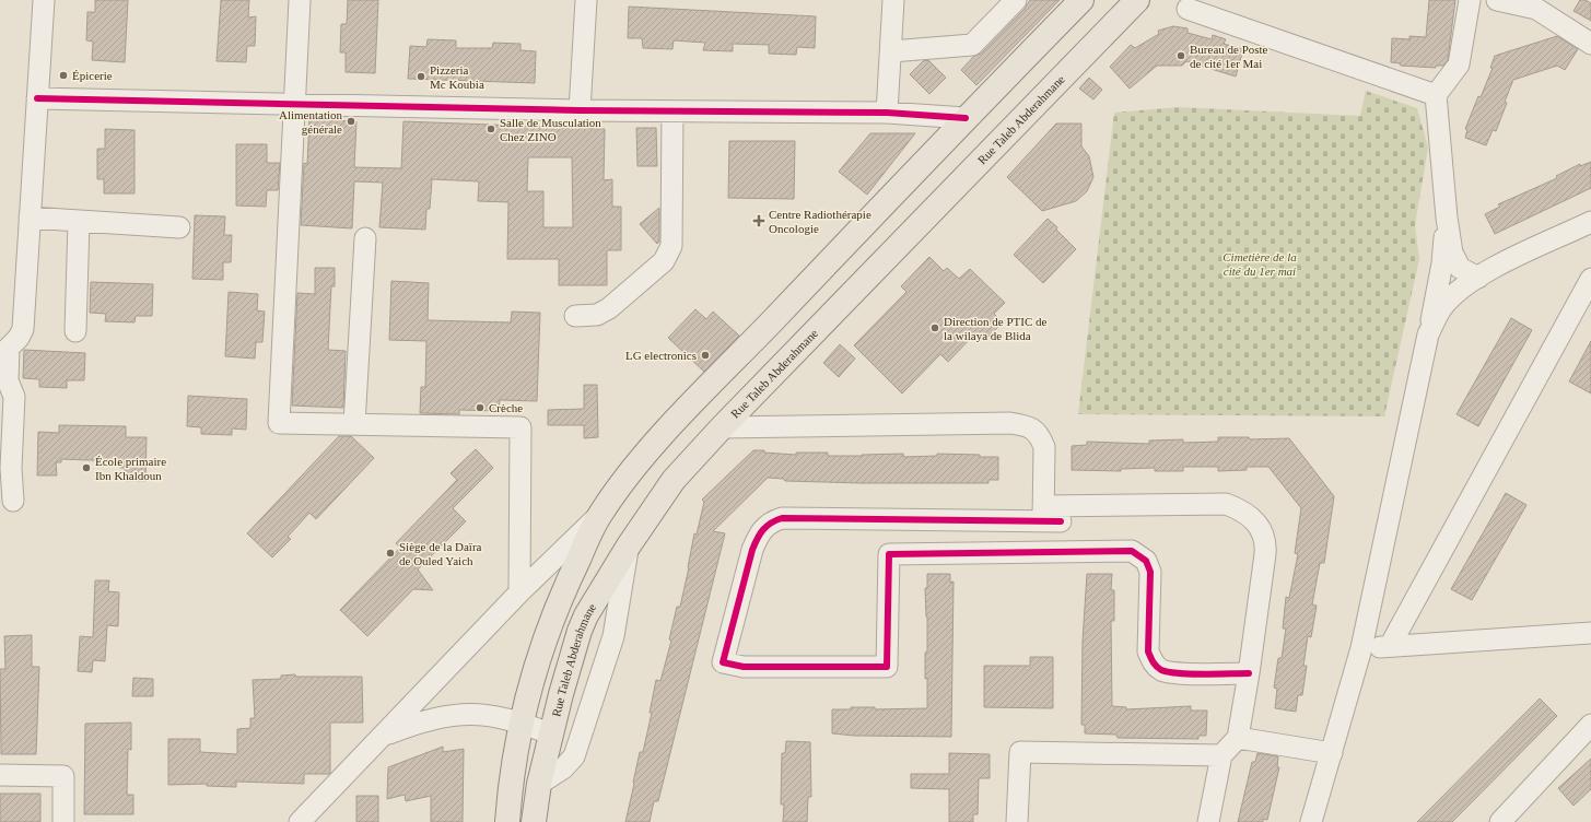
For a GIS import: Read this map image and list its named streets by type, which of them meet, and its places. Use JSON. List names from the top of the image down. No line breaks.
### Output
{"streets":{"main road":["Rue Taleb Abderahmane"]},"parks":["Cimetière de la cité du 1er mai"],"places":{"other":["Bureau de Poste de cité 1er Mai","Épicerie","Pizzeria Mc Koubia","Alimentation générale","Salle de Musculation Chez ZINO","Direction de PTIC de la wilaya de Blida","LG electronics","Crèche","École primaire Ibn Khaldoun","Siège de la Daïra de Ouled Yaich"],"health":["Centre Radiothérapie Oncologie"]}}
